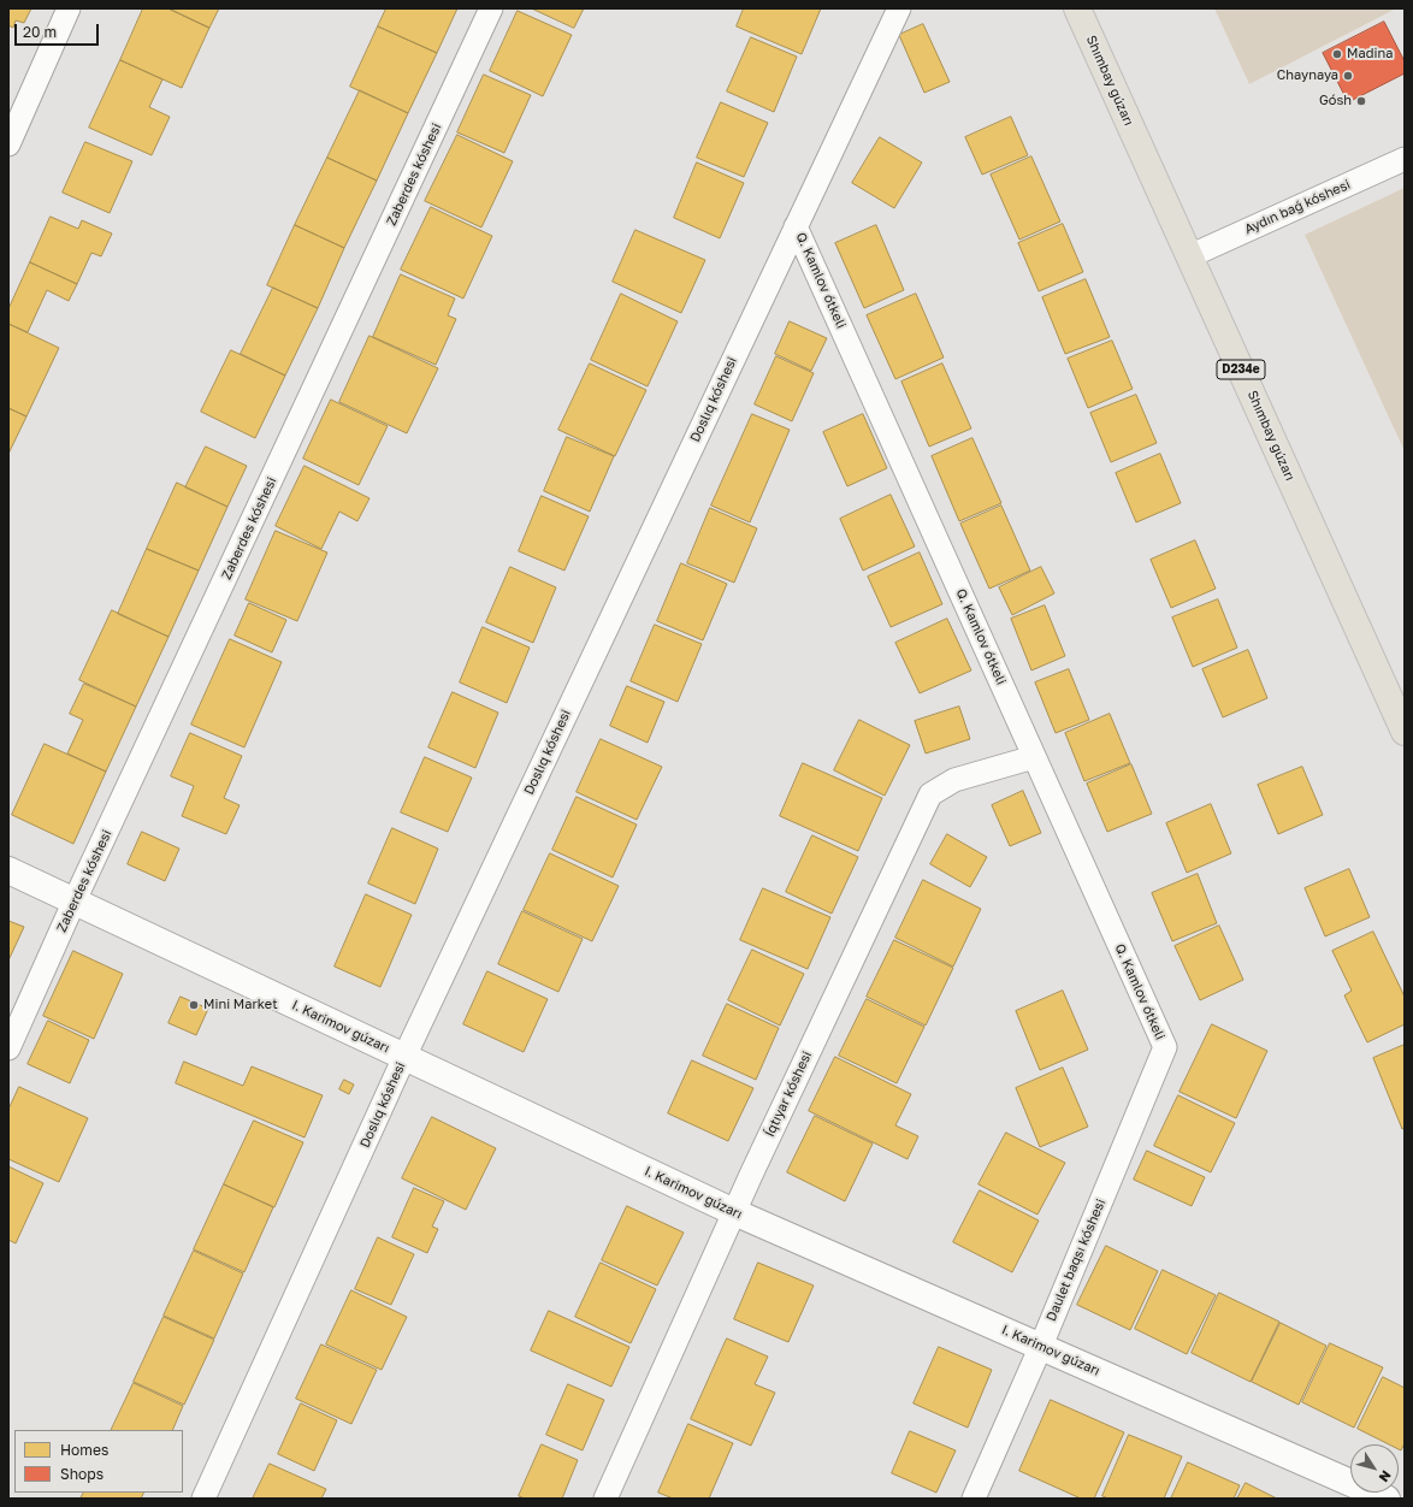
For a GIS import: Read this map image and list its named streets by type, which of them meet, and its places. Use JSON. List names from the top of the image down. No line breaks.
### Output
{"streets":{"main road":["Shımbay gúzarı","D234e"],"street":["Zaberdes kóshesi","Aydın baǵ kóshesi","Q. Kamlov ótkeli","Doslıq kóshesi","I. Karimov gúzarı","Íqtıyar kóshesi","Daulet baqsı kóshesi"]},"crossings":[["Shımbay gúzarı","Aydın baǵ kóshesi"],["Zaberdes kóshesi","I. Karimov gúzarı"],["Q. Kamlov ótkeli","Doslıq kóshesi"],["Q. Kamlov ótkeli","Íqtıyar kóshesi"],["Q. Kamlov ótkeli","Daulet baqsı kóshesi"],["Doslıq kóshesi","I. Karimov gúzarı"],["I. Karimov gúzarı","Íqtıyar kóshesi"],["I. Karimov gúzarı","Daulet baqsı kóshesi"]],"places":["Madina","Chaynaya","Gósh","Mini Market"],"legend":["Homes","Shops"],"scale_bar":"20 m","north":"bottom right"}
